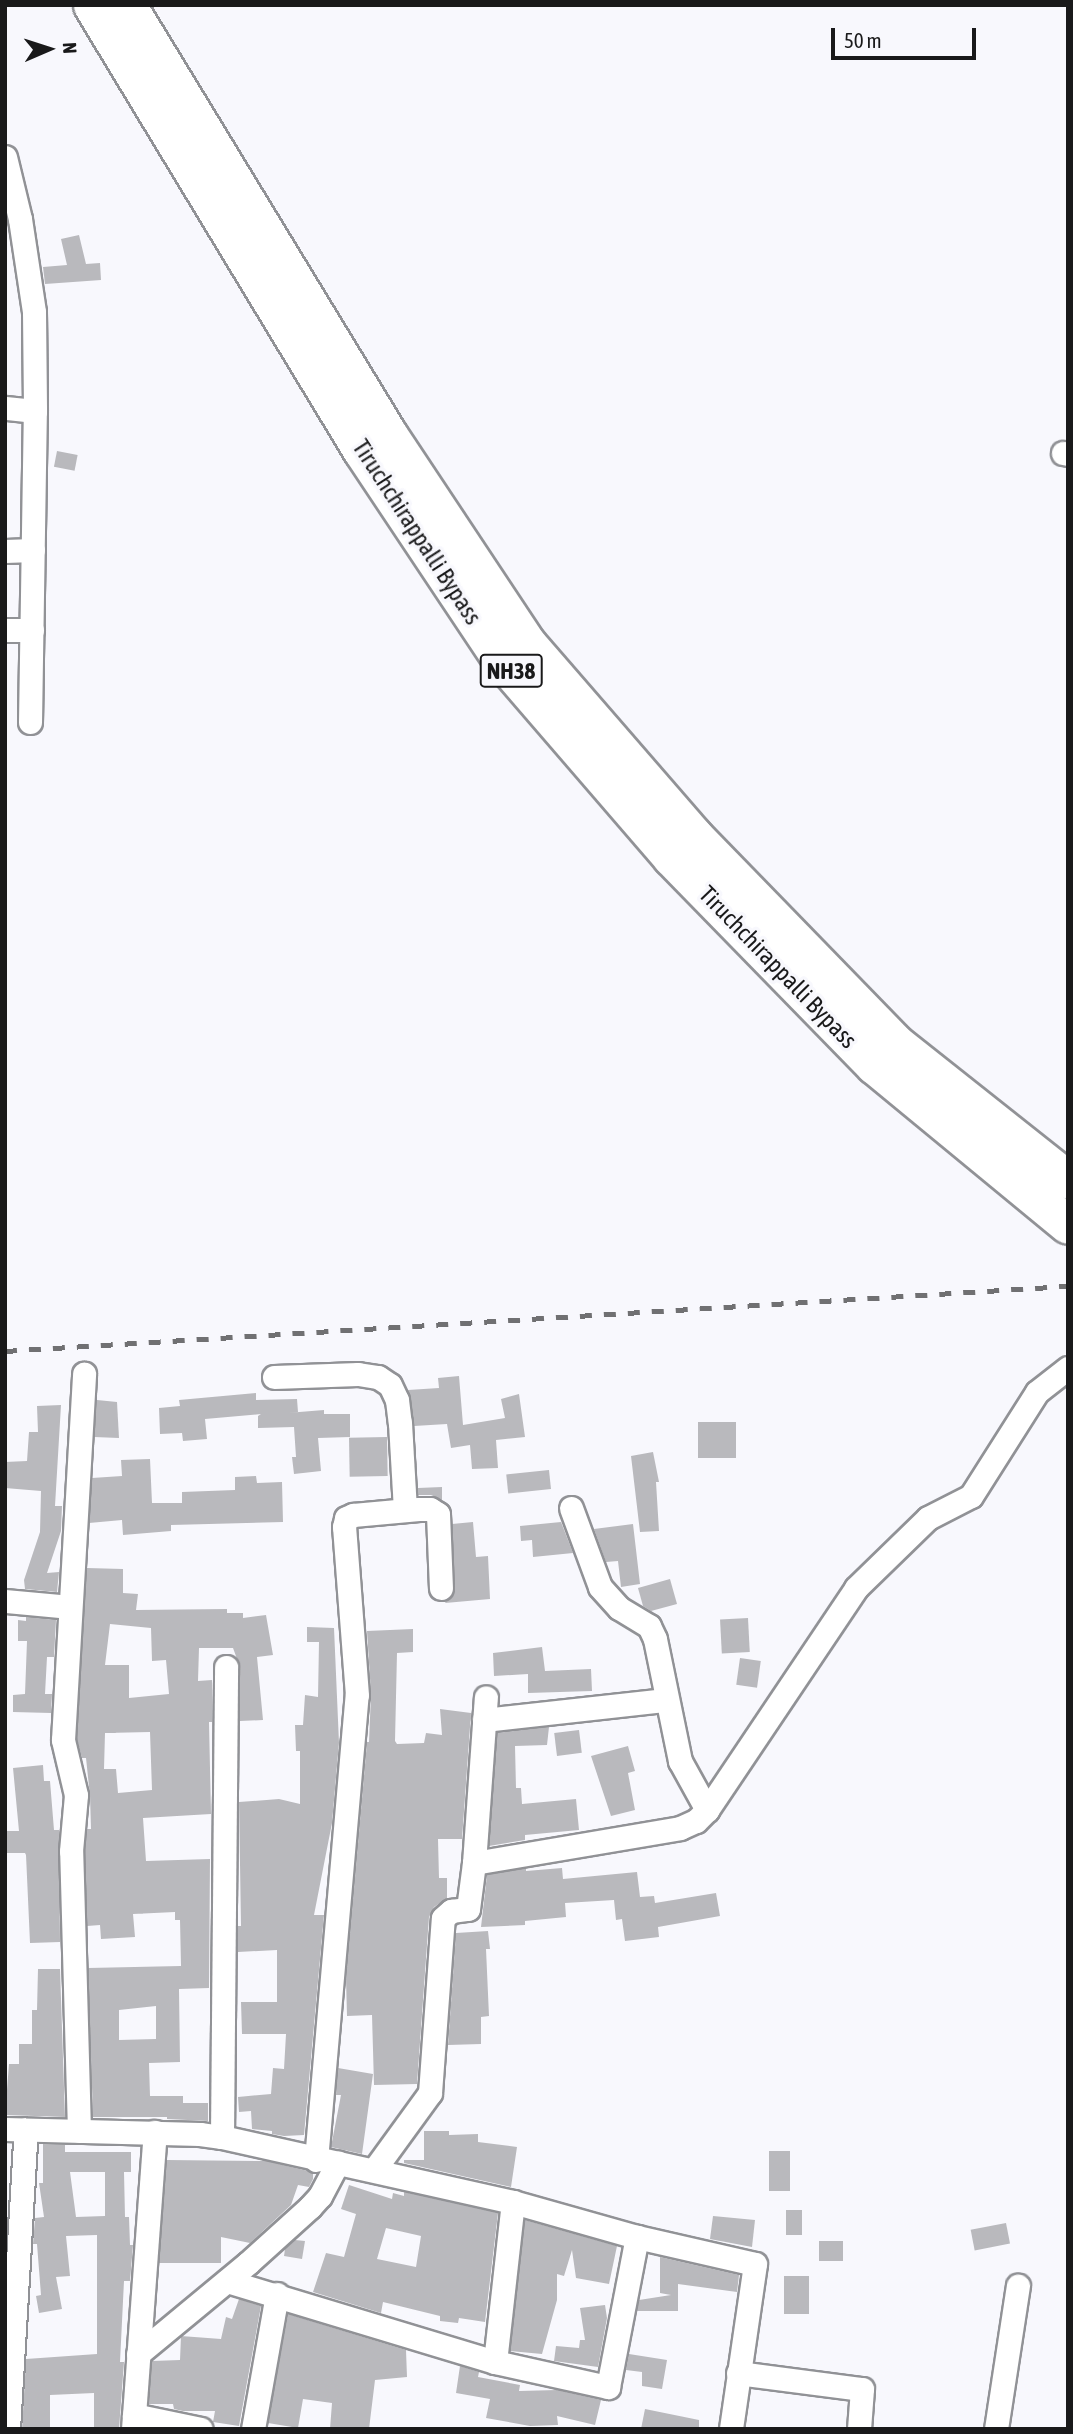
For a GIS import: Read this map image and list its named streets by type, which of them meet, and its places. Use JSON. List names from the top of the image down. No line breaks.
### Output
{"streets":{"highway":["Tiruchchirappalli Bypass","NH38"]},"scale_bar":"50 m","north":"right"}
